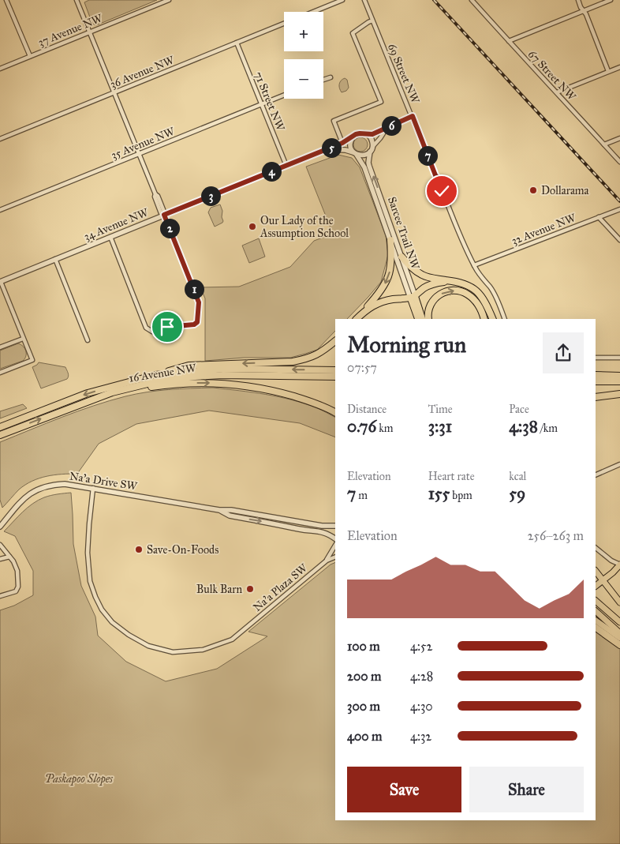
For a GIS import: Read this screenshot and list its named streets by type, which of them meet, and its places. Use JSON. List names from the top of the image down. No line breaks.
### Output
{"streets":{"highway":["Sarcee Trail NW","16 Avenue NW"],"street":["37 Avenue NW","36 Avenue NW","69 Street NW","67 Street NW","71 Street NW","35 Avenue NW","34 Avenue NW","32 Avenue NW","Na'a Drive SW","Na'a Plaza SW"]},"crossings":[["36 Avenue NW","71 Street NW"],["69 Street NW","32 Avenue NW"],["71 Street NW","35 Avenue NW"],["71 Street NW","34 Avenue NW"],["34 Avenue NW","Sarcee Trail NW"],["Na'a Drive SW","Na'a Plaza SW"]],"parks":["Paskapoo Slopes"],"places":["Dollarama","Our Lady of the Assumption School","Save-On-Foods","Bulk Barn"],"page":{"map_buttons":["+","−"],"pins":["6","5","7","4","3","2","1"],"heading":["Morning run","07:57"],"stats":[["Distance","0.76 km"],["Time","3:31"],["Pace","4:38 /km"],["Elevation","7 m"],["Heart rate","155 bpm"],["kcal","59"]],"chart":["Elevation","256–263 m"],"list":[{"name":"100 m","note":"4:52"},{"name":"200 m","note":"4:28"},{"name":"300 m","note":"4:30"},{"name":"400 m","note":"4:32"}],"buttons":["Save","Share"]}}
